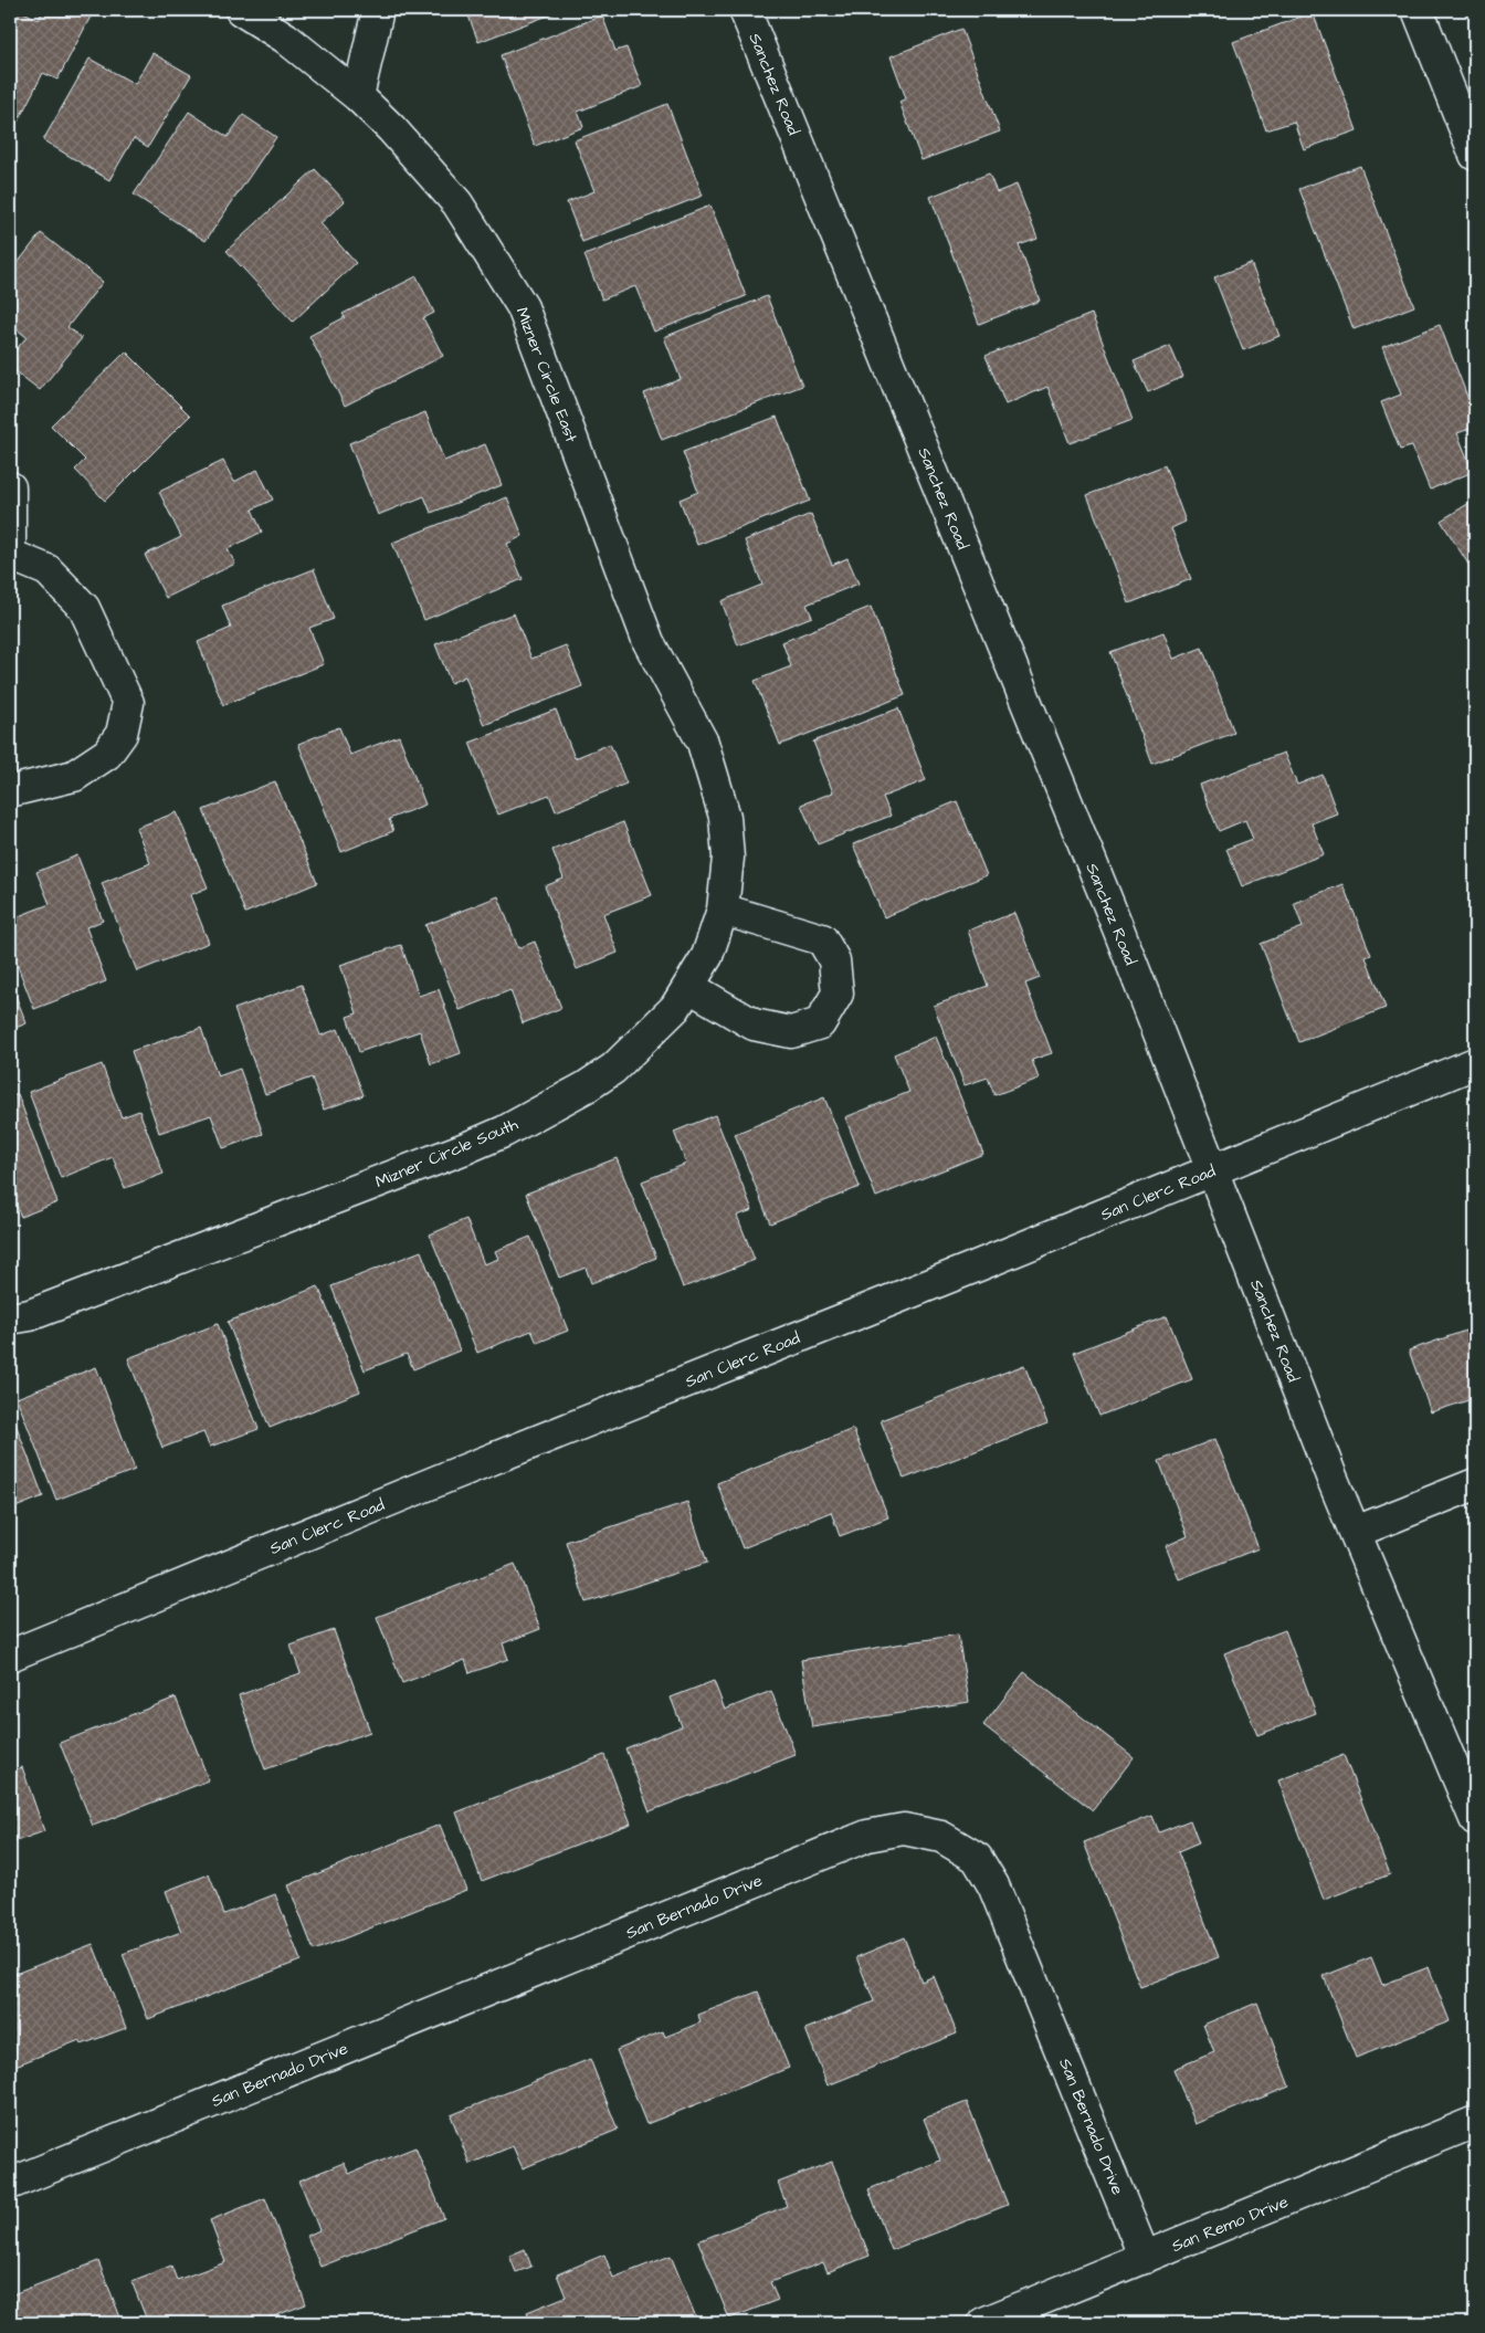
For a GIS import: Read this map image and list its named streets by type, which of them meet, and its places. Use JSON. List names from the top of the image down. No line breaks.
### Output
{"streets":{"street":["Sanchez Road","Mizner Circle East","Mizner Circle South","San Clerc Road","San Bernado Drive","San Remo Drive"]},"crossings":[["Sanchez Road","San Clerc Road"],["Mizner Circle East","Mizner Circle South"],["San Bernado Drive","San Remo Drive"]]}
